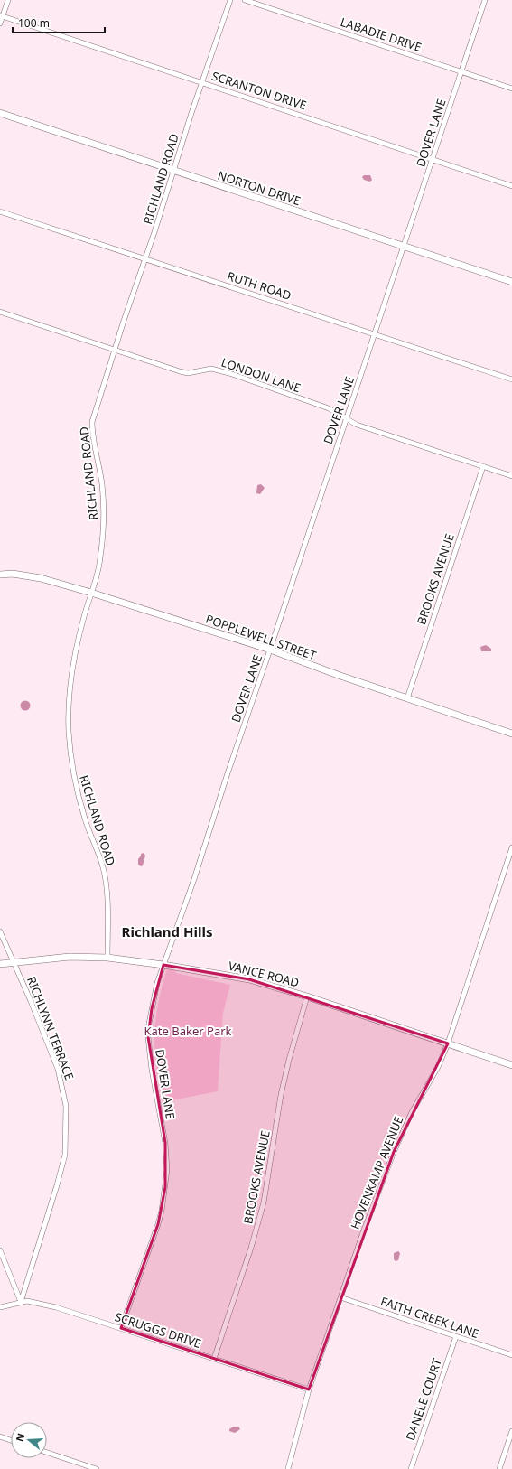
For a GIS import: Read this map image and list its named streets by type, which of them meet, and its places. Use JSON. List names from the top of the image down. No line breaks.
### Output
{"streets":{"street":["LABADIE DRIVE","SCRANTON DRIVE","DOVER LANE","RICHLAND ROAD","NORTON DRIVE","RUTH ROAD","LONDON LANE","BROOKS AVENUE","POPPLEWELL STREET","VANCE ROAD","RICHLYNN TERRACE","HOVENKAMP AVENUE","FAITH CREEK LANE","SCRUGGS DRIVE","DANELE COURT"]},"crossings":[["LABADIE DRIVE","DOVER LANE"],["SCRANTON DRIVE","DOVER LANE"],["SCRANTON DRIVE","RICHLAND ROAD"],["DOVER LANE","NORTON DRIVE"],["DOVER LANE","RUTH ROAD"],["DOVER LANE","LONDON LANE"],["DOVER LANE","POPPLEWELL STREET"],["DOVER LANE","VANCE ROAD"],["DOVER LANE","SCRUGGS DRIVE"],["RICHLAND ROAD","NORTON DRIVE"],["RICHLAND ROAD","RUTH ROAD"],["RICHLAND ROAD","LONDON LANE"],["RICHLAND ROAD","POPPLEWELL STREET"],["RICHLAND ROAD","VANCE ROAD"],["LONDON LANE","BROOKS AVENUE"],["BROOKS AVENUE","POPPLEWELL STREET"],["BROOKS AVENUE","VANCE ROAD"],["BROOKS AVENUE","SCRUGGS DRIVE"],["VANCE ROAD","RICHLYNN TERRACE"],["VANCE ROAD","HOVENKAMP AVENUE"],["RICHLYNN TERRACE","SCRUGGS DRIVE"],["HOVENKAMP AVENUE","FAITH CREEK LANE"],["HOVENKAMP AVENUE","SCRUGGS DRIVE"],["FAITH CREEK LANE","DANELE COURT"]],"districts":["Richland Hills"],"parks":["Kate Baker Park"],"scale_bar":"100 m","north":"left"}
